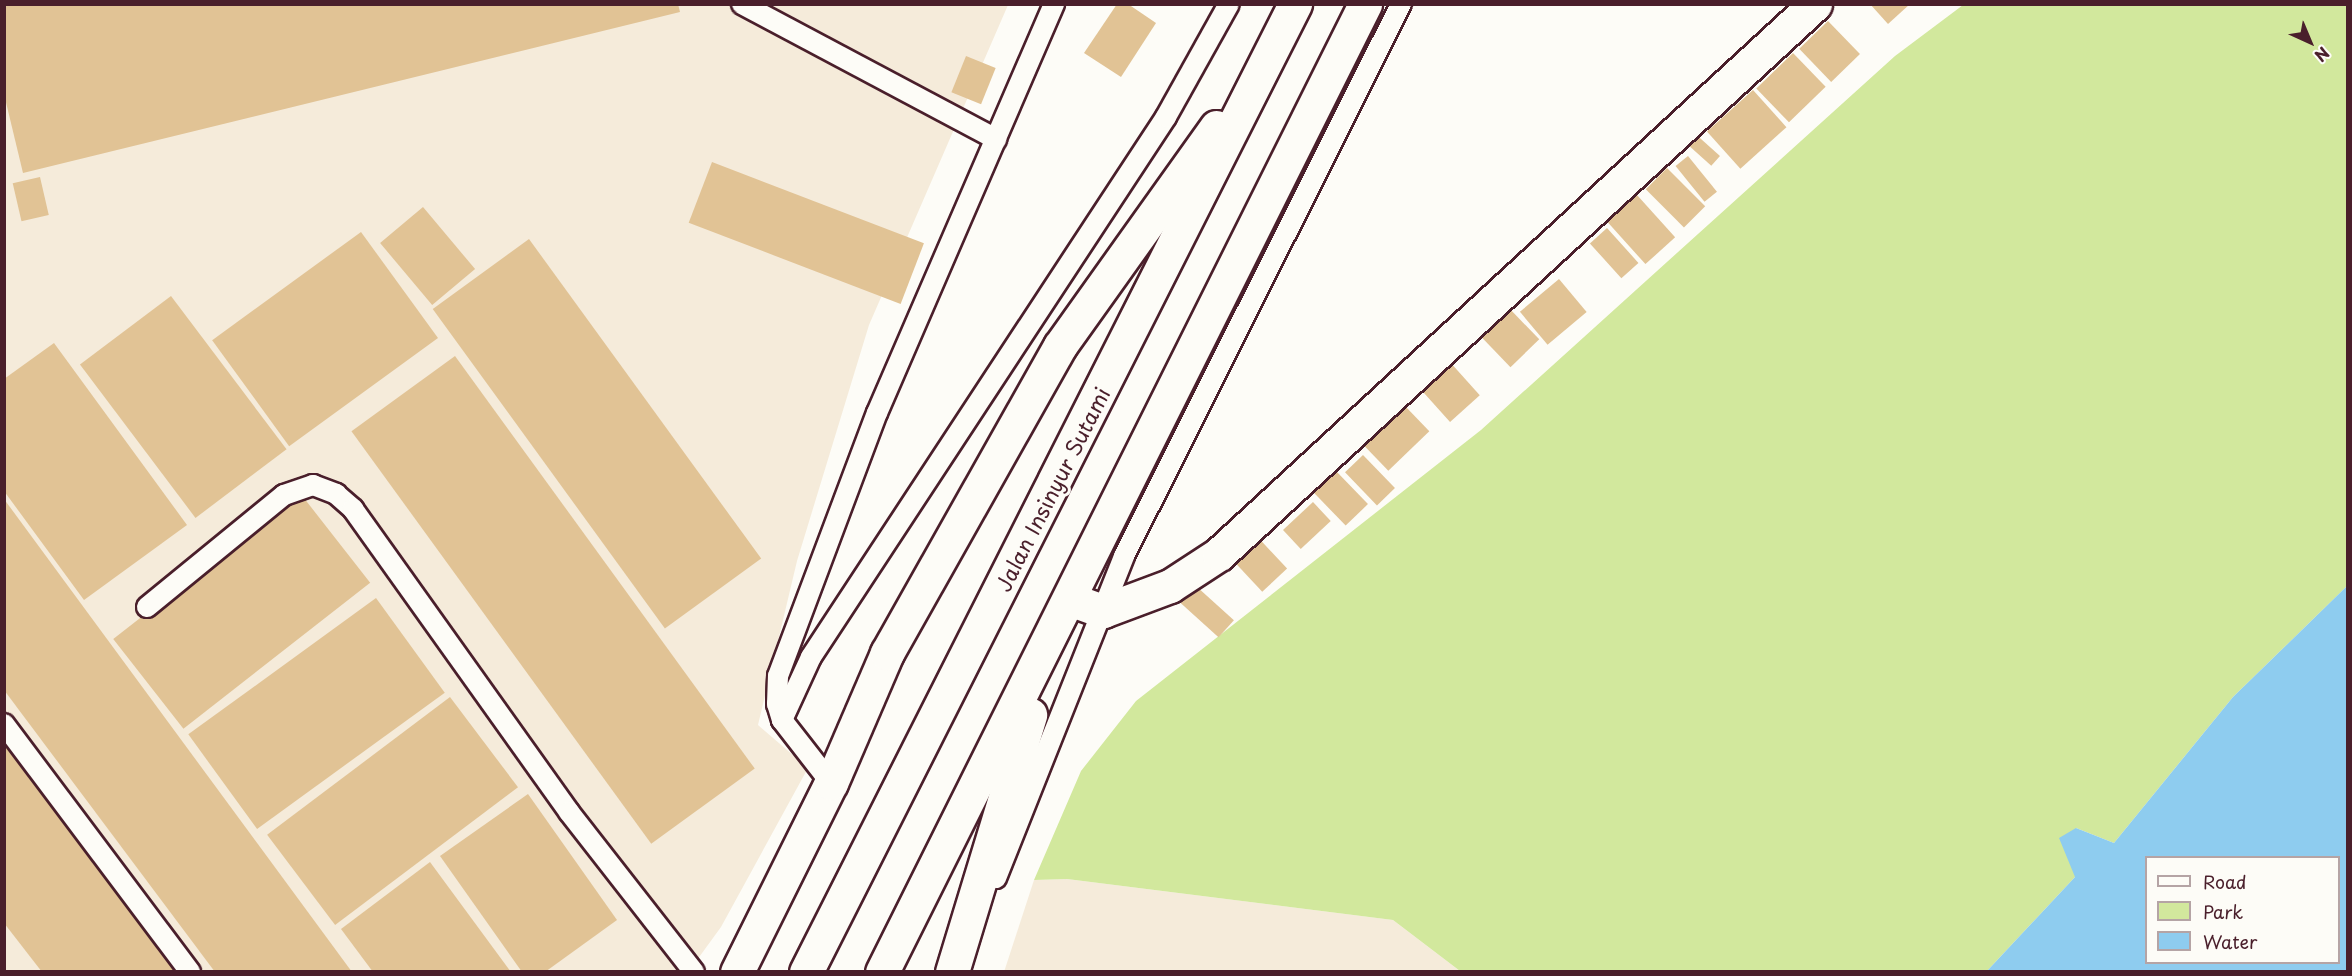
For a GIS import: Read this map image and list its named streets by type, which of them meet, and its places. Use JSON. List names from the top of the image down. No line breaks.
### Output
{"streets":{"main road":["Jalan Insinyur Sutami"]},"legend":["Road","Park","Water"],"north":"bottom right"}
